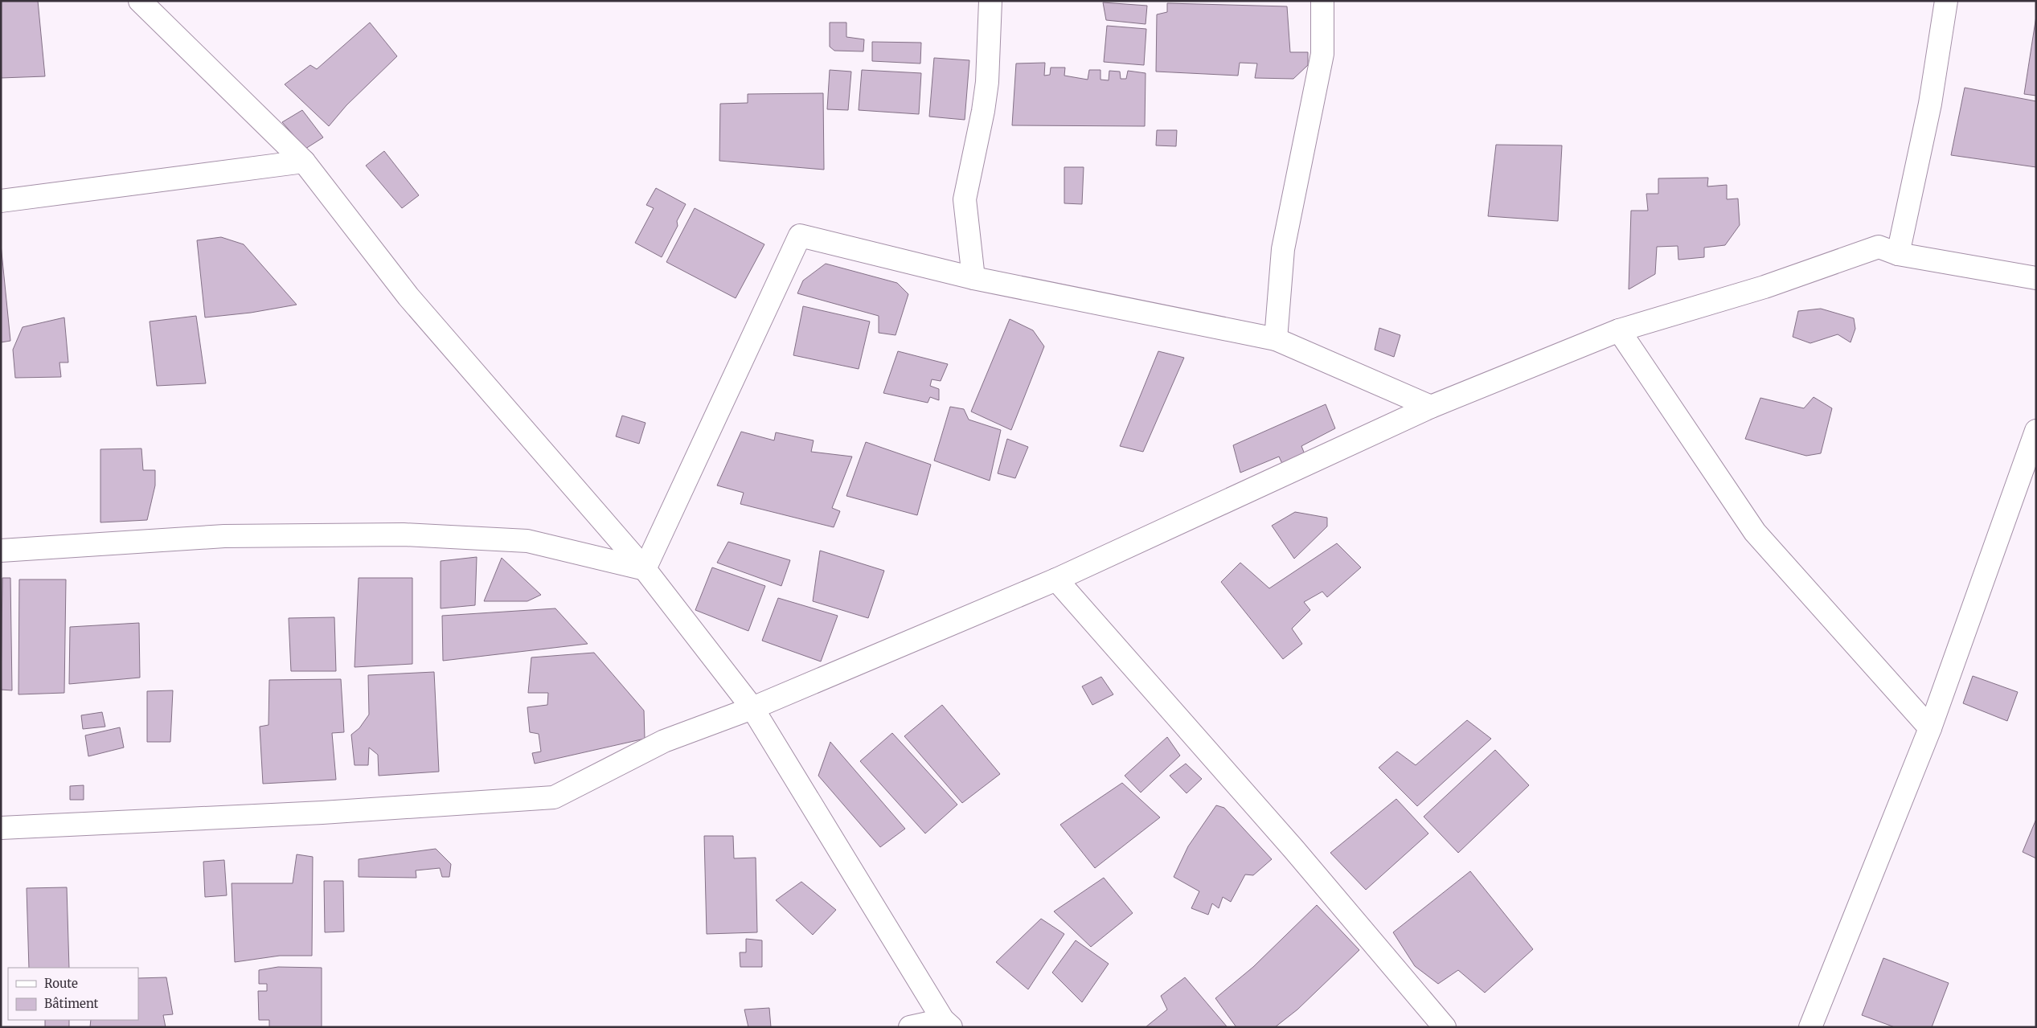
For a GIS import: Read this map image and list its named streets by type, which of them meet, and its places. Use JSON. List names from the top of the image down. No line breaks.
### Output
{"legend":["Route","Bâtiment"]}
